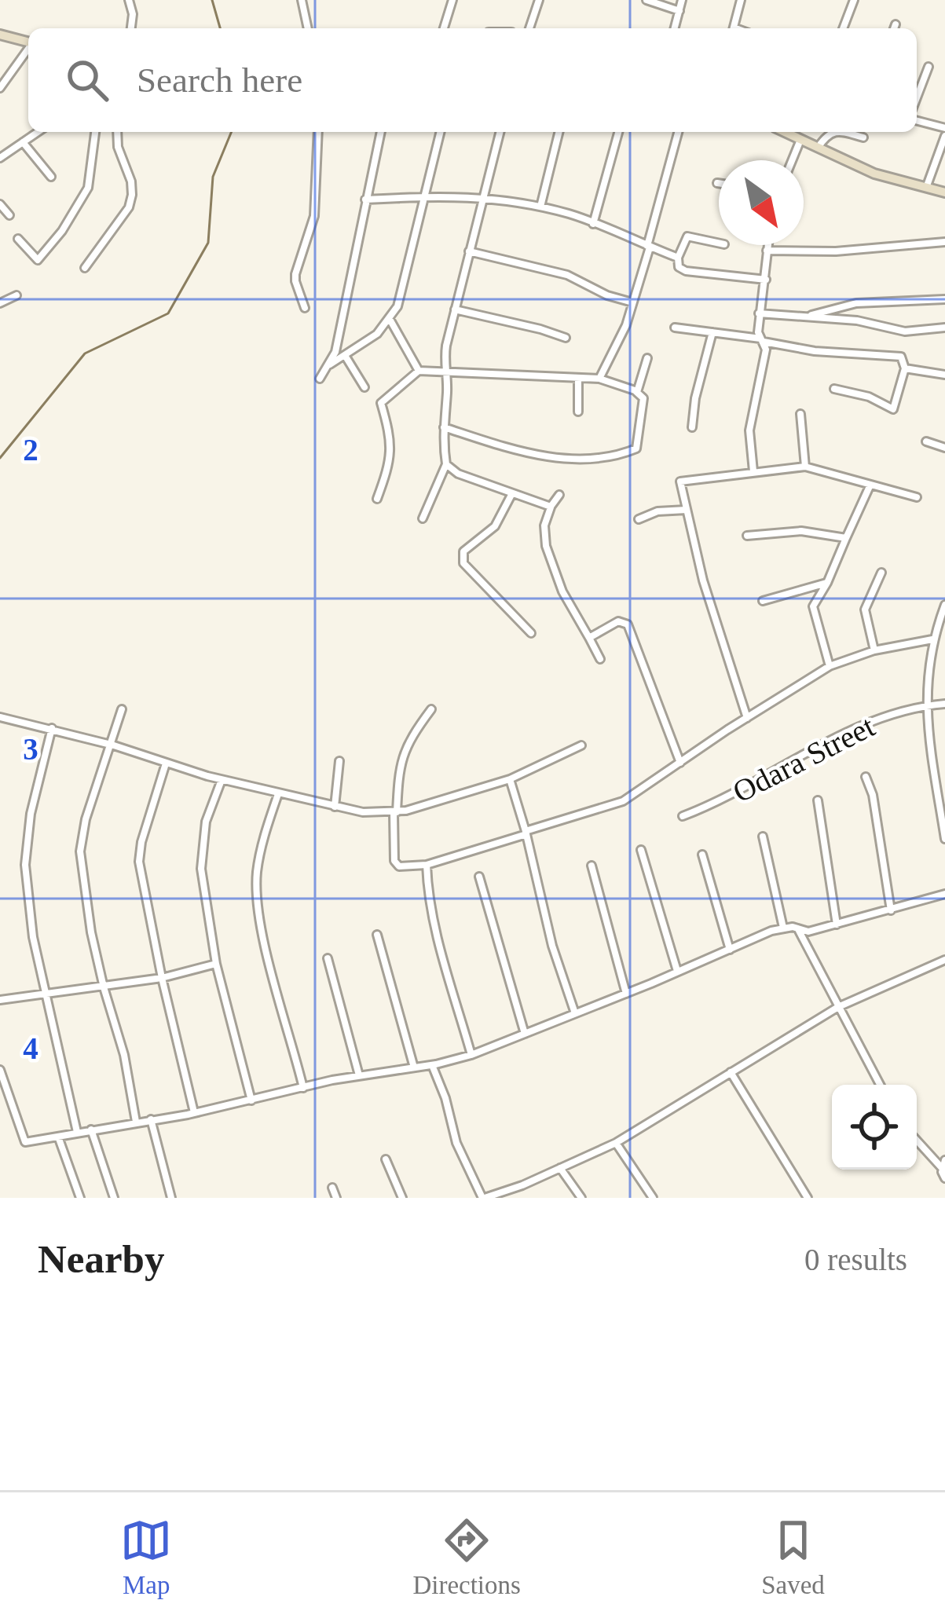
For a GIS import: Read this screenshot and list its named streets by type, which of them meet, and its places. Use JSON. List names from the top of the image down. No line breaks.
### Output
{"streets":{"street":["Odara Street"]},"north":"bottom right","page":{"search":"Search here","heading":["Nearby","0 results"],"nav":["Map","Directions","Saved"]},"grid":{"rows":["2","3","4"]}}
